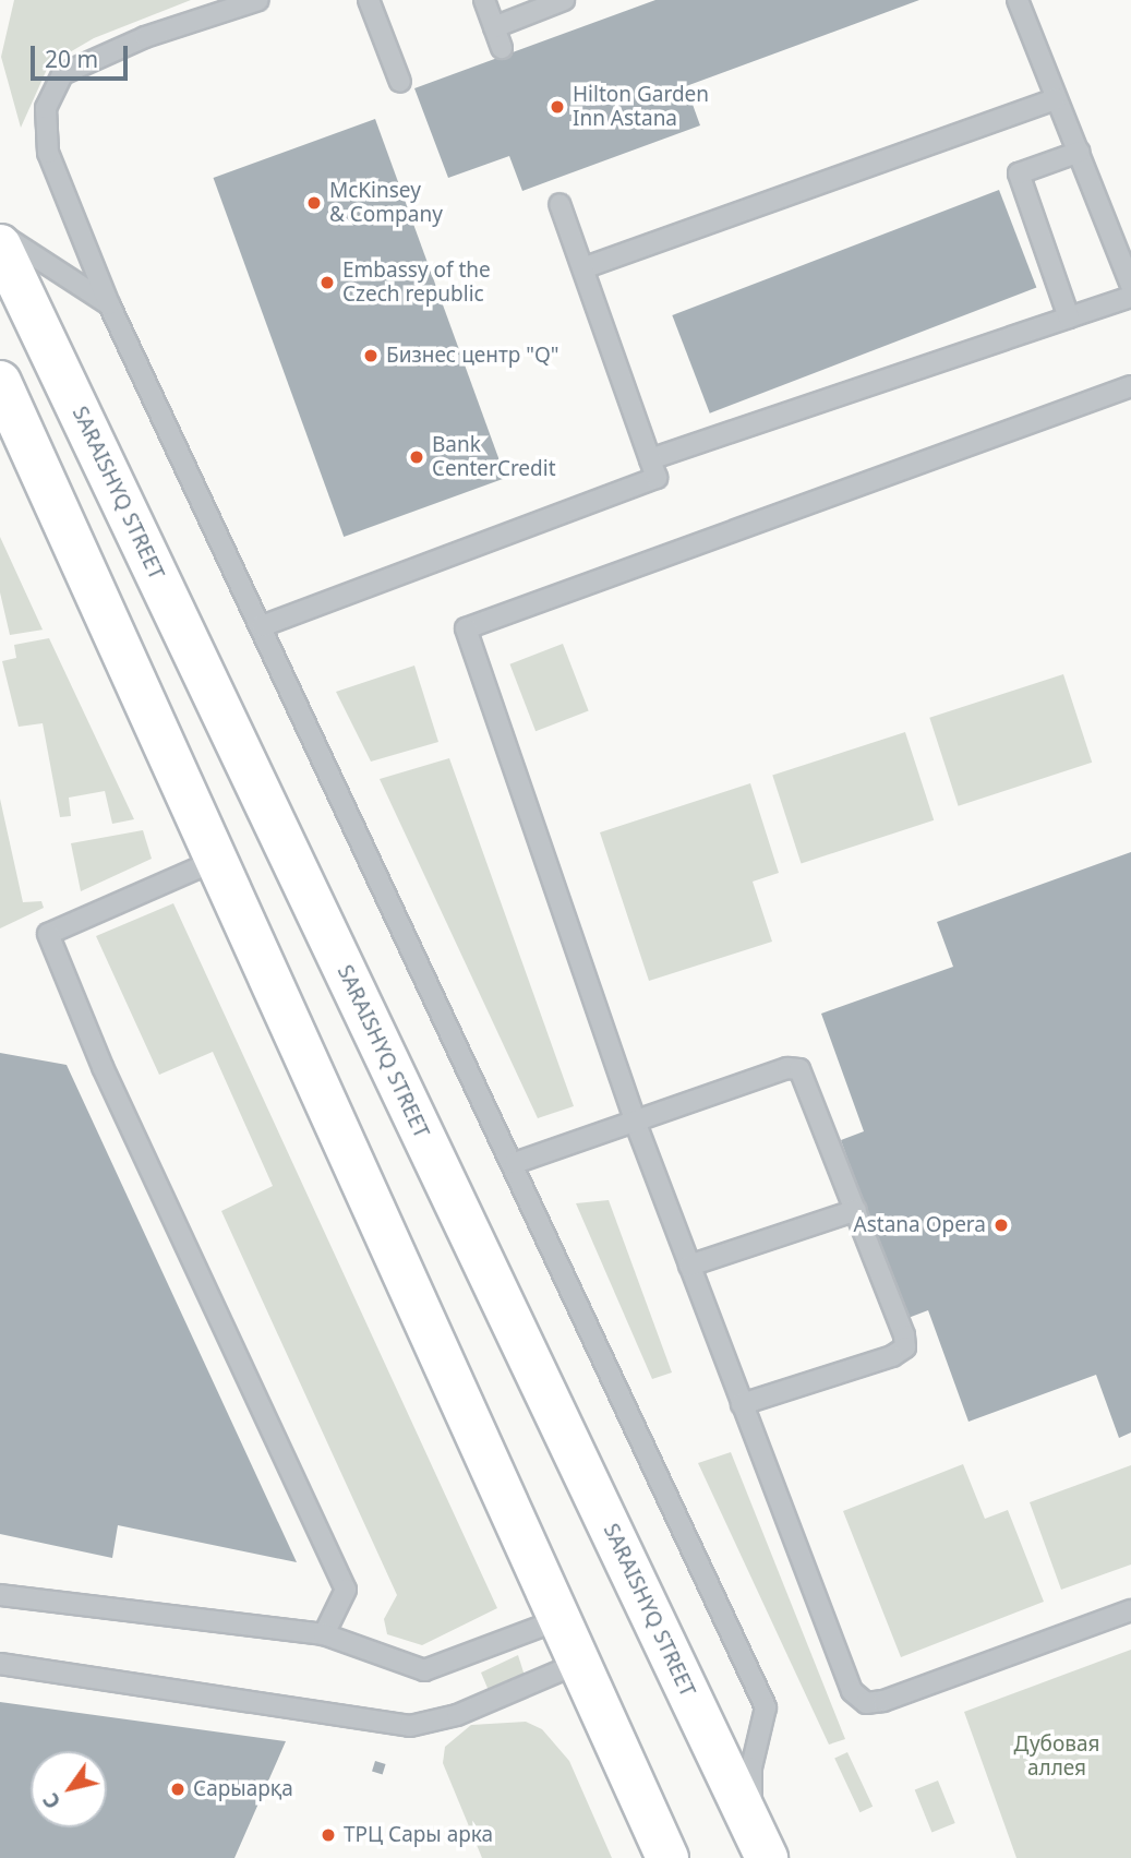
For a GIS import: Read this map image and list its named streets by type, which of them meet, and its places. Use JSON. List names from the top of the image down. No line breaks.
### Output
{"streets":{"main road":["SARAISHYQ STREET"]},"parks":["Дубовая аллея"],"places":["Hilton Garden Inn Astana","McKinsey & Company","Embassy of the Czech republic","Бизнес центр \"Q\"","Bank CenterCredit","Astana Opera","Сарыарқа","ТРЦ Сары арка"],"scale_bar":"20 m","north":"bottom left"}
